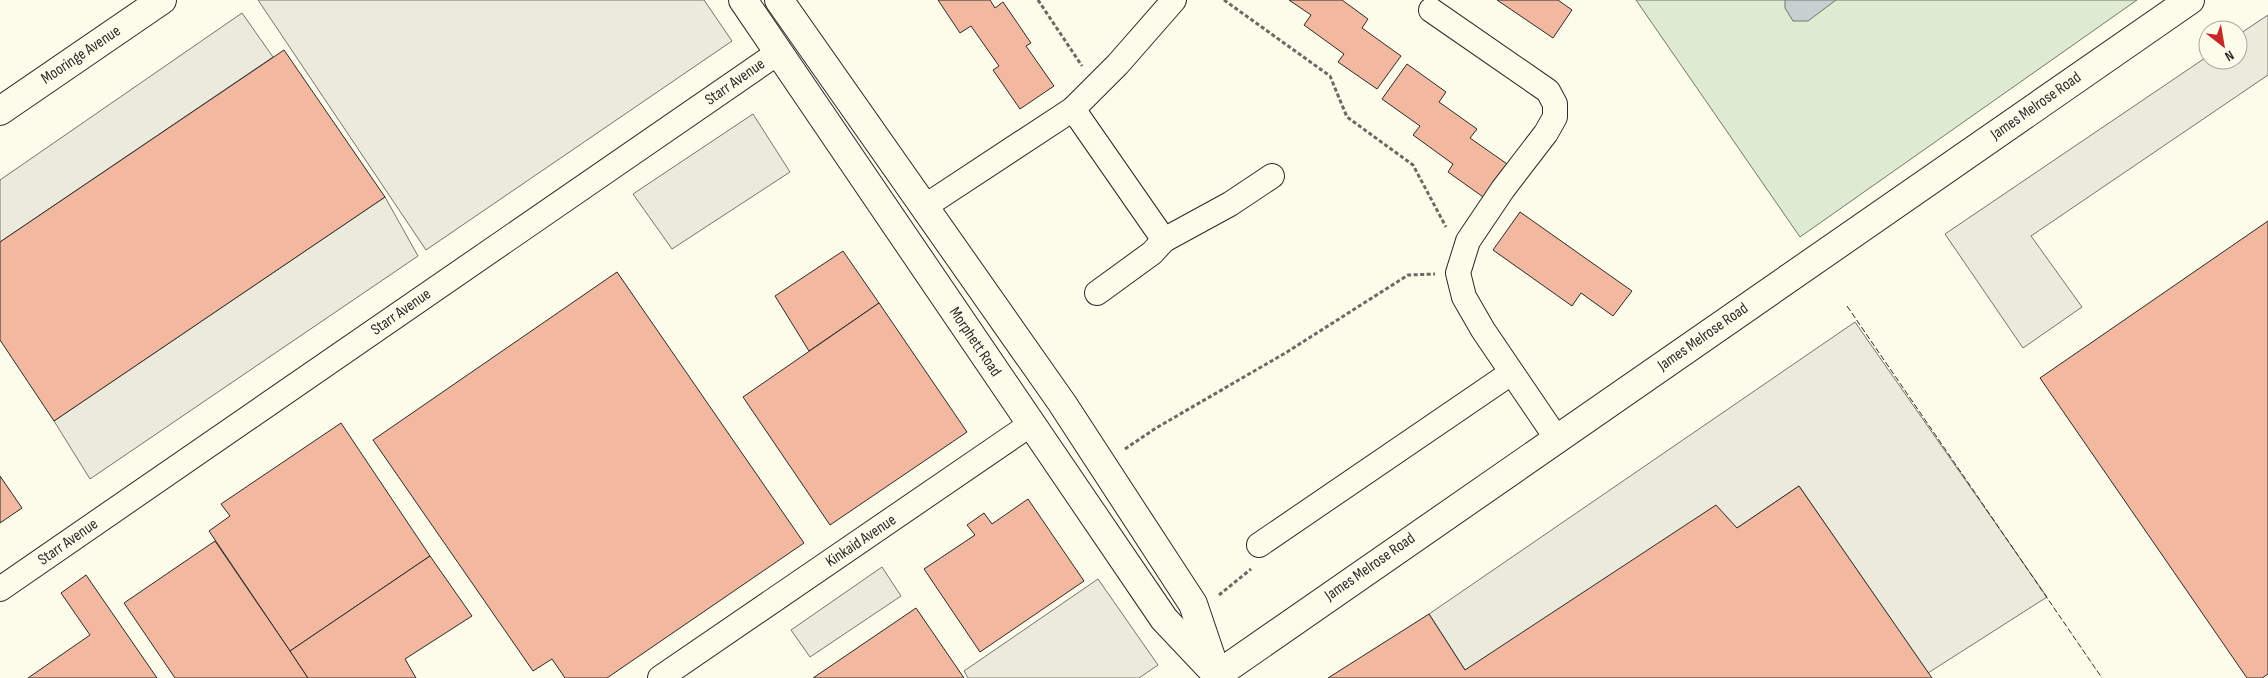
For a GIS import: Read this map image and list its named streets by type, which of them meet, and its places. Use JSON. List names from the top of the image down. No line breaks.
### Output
{"streets":{"street":["Mooringe Avenue","Starr Avenue","James Melrose Road","Morphett Road","Kinkaid Avenue"]},"crossings":[["Starr Avenue","Morphett Road"],["James Melrose Road","Morphett Road"],["Morphett Road","Kinkaid Avenue"]],"north":"bottom right"}
